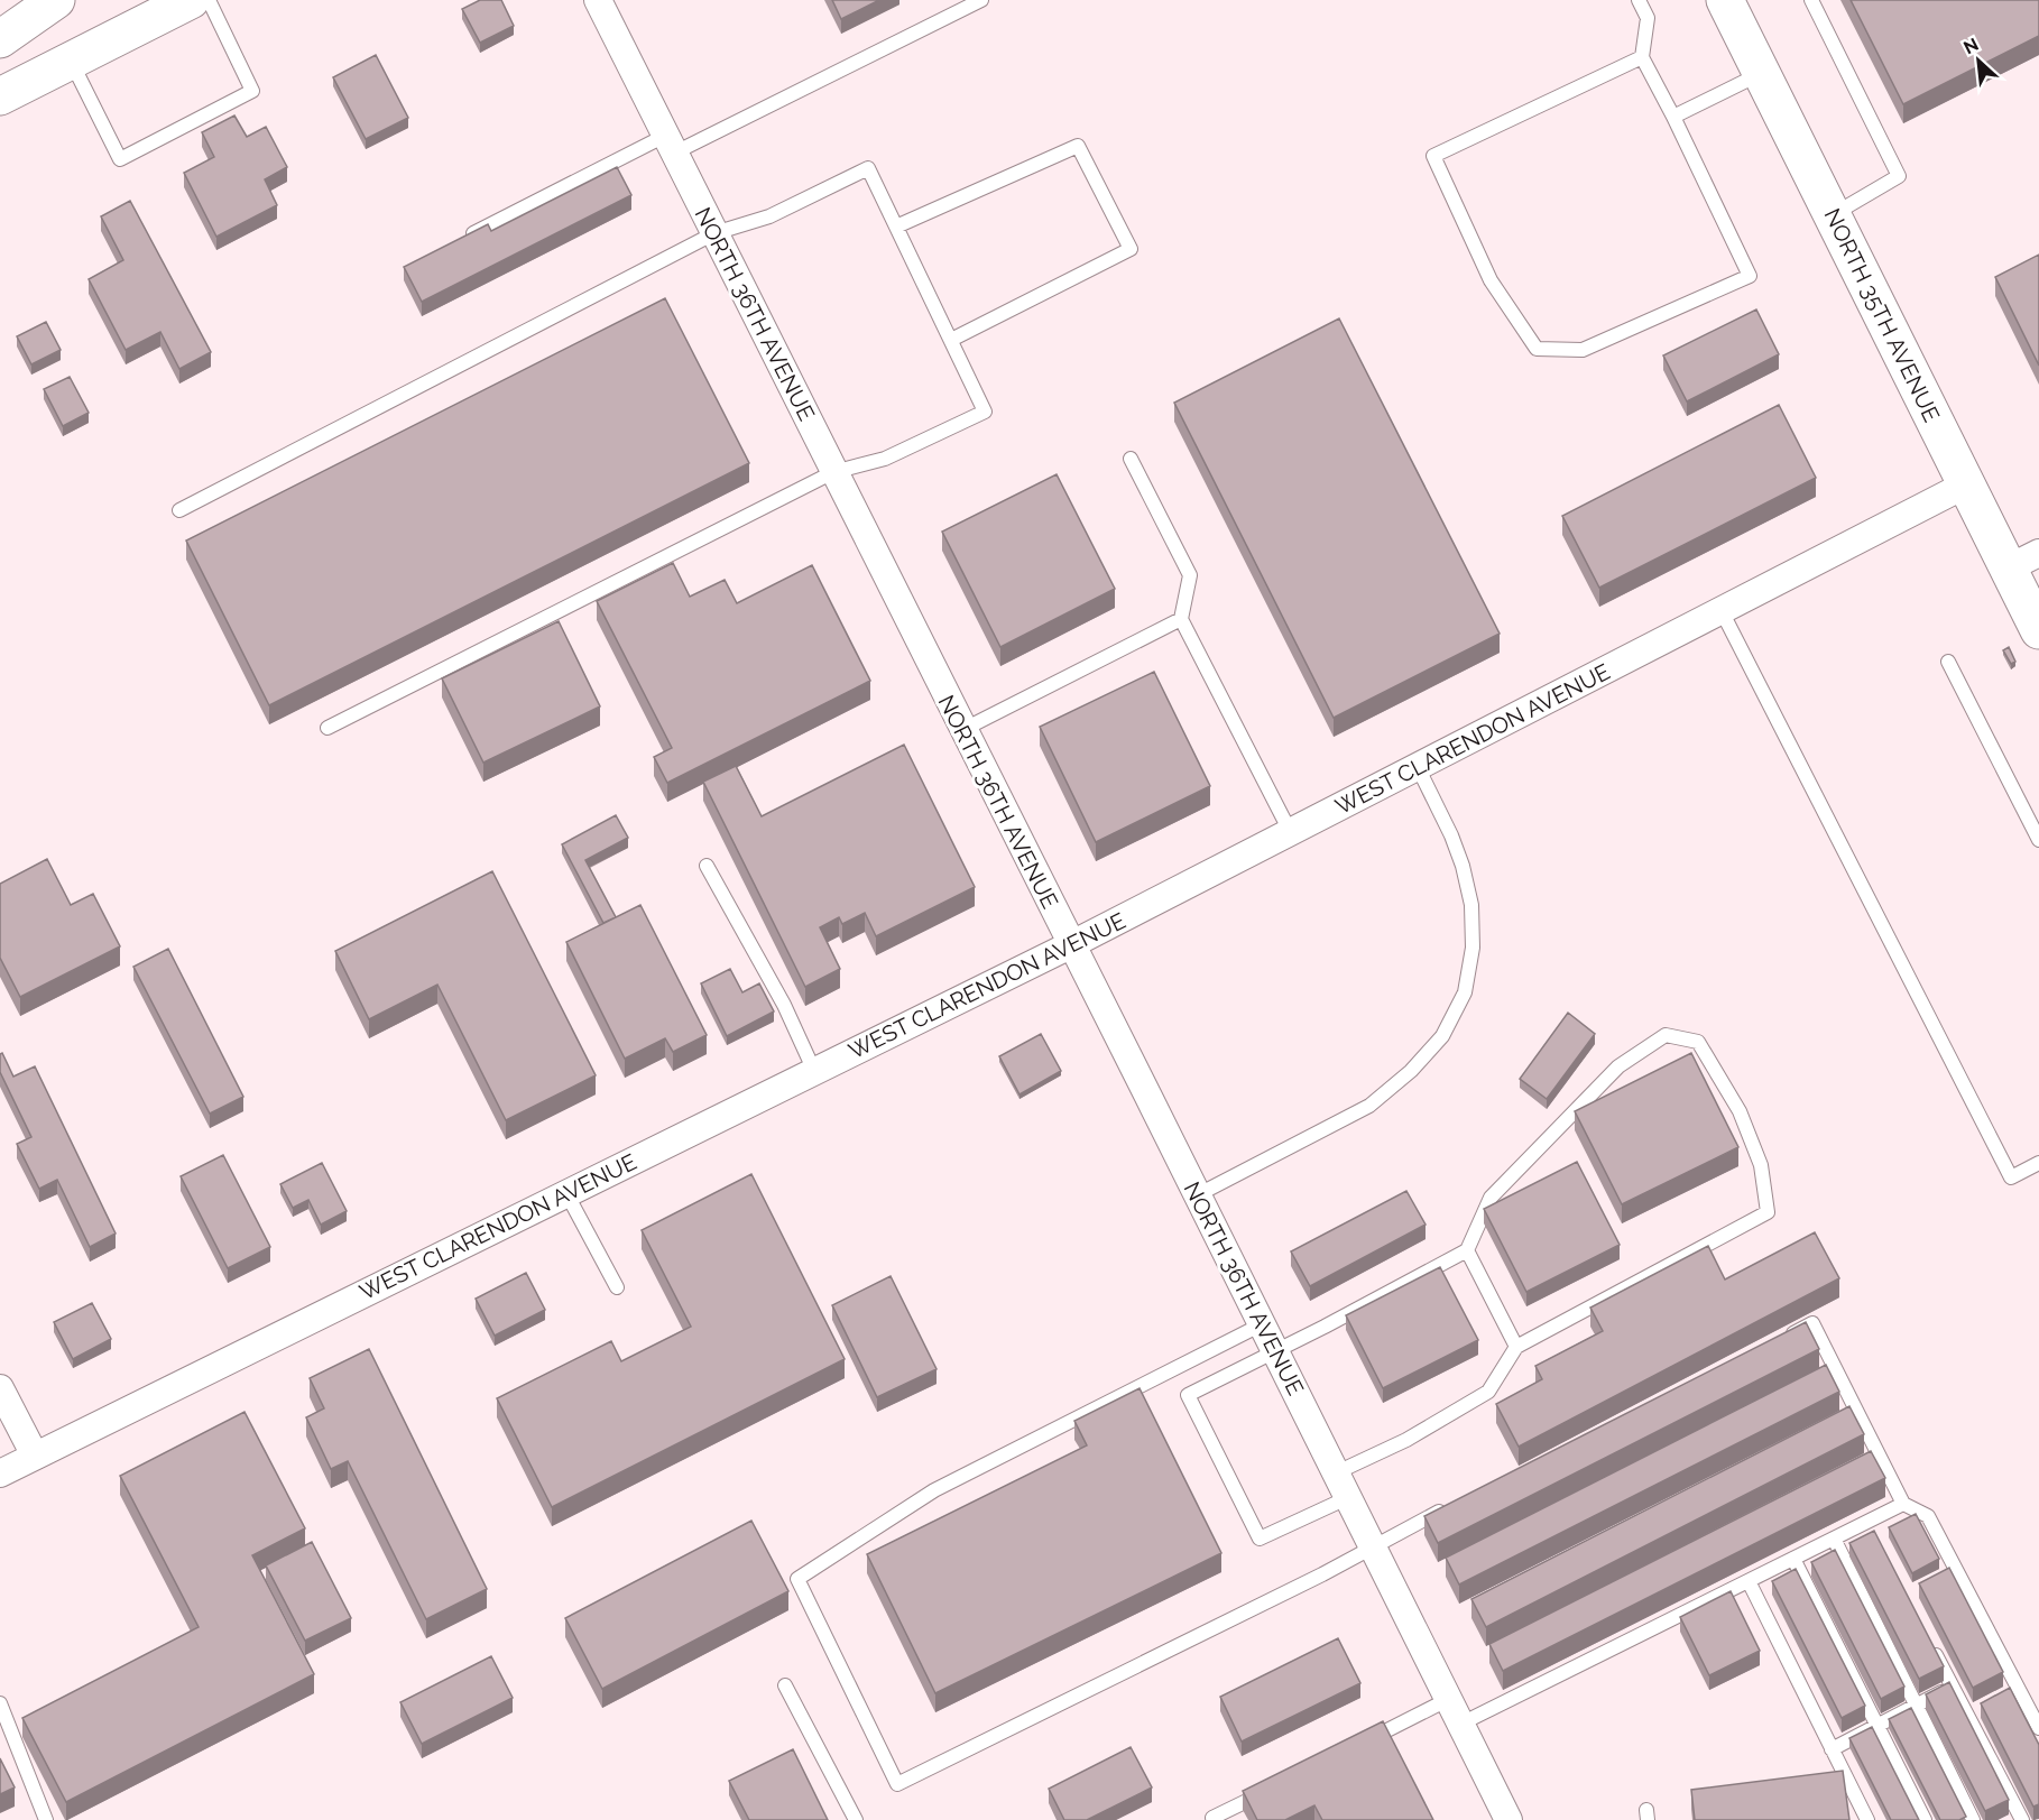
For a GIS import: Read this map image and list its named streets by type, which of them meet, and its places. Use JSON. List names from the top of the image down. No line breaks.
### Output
{"streets":{"main road":["NORTH 35TH AVENUE"],"street":["NORTH 36TH AVENUE","WEST CLARENDON AVENUE"]},"crossings":[["NORTH 36TH AVENUE","WEST CLARENDON AVENUE"],["NORTH 35TH AVENUE","WEST CLARENDON AVENUE"]],"north":"top left"}
